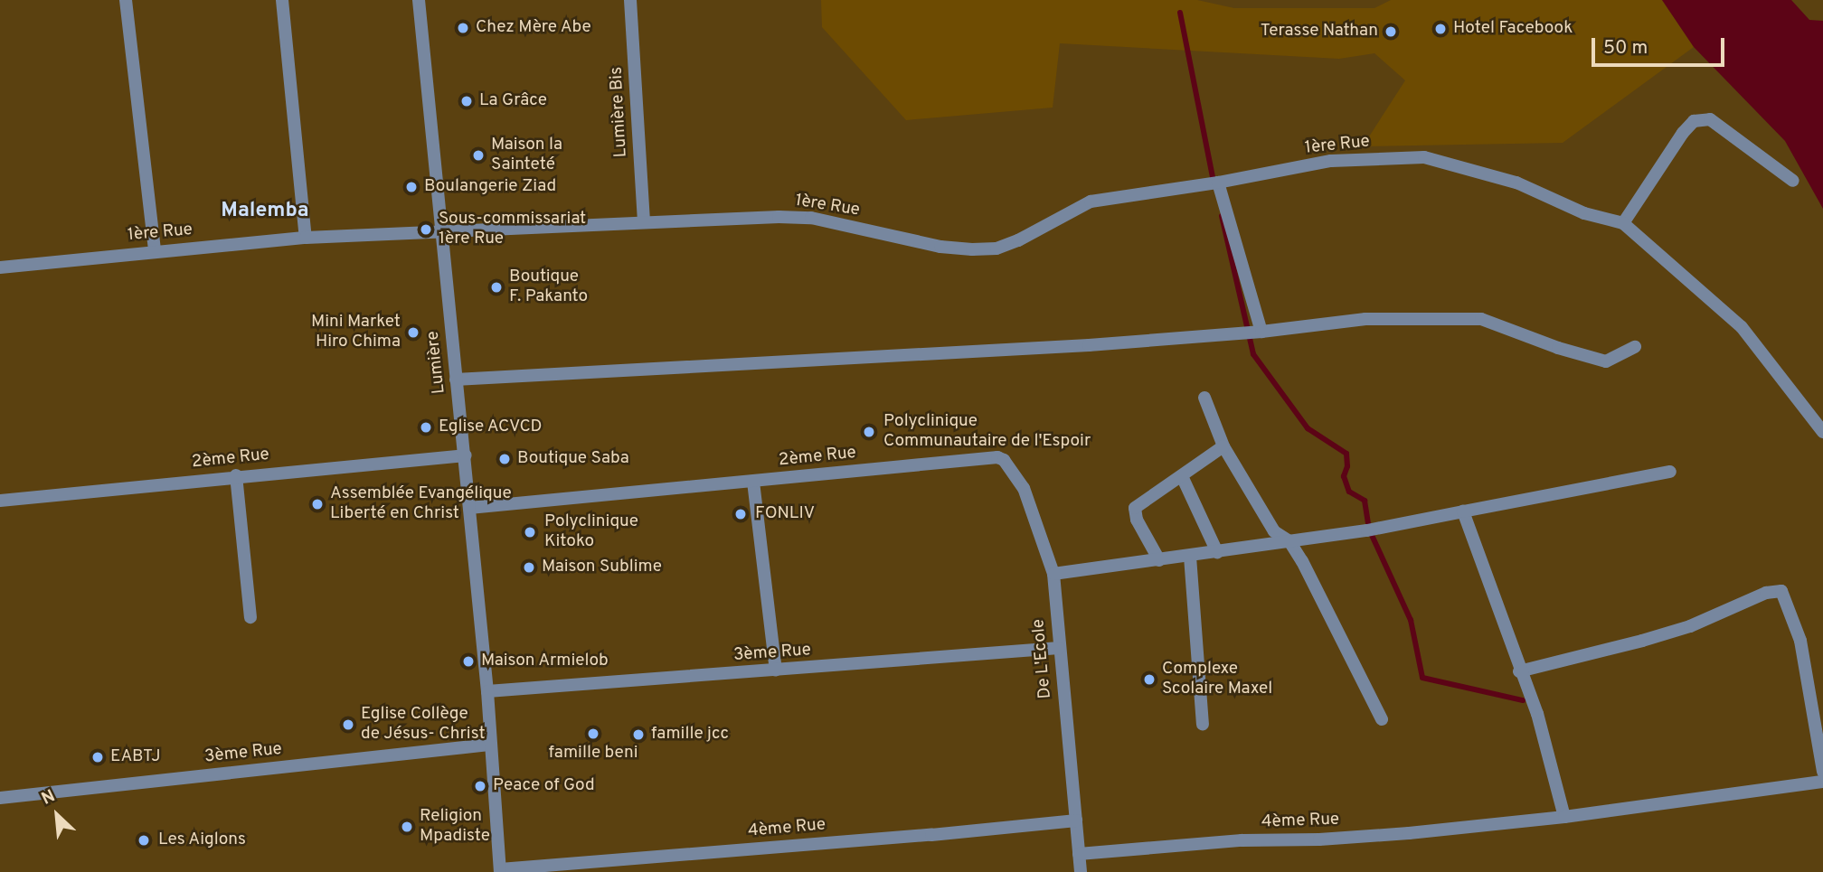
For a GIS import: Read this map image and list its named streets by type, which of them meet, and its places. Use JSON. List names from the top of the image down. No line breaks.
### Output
{"streets":{"street":["Lumière Bis","1ère Rue","Lumière","2ème Rue","3ème Rue","De L'Ecole","4ème Rue"]},"crossings":[["Lumière Bis","1ère Rue"],["1ère Rue","Lumière"],["Lumière","2ème Rue"],["Lumière","3ème Rue"],["Lumière","4ème Rue"],["2ème Rue","De L'Ecole"],["3ème Rue","De L'Ecole"],["De L'Ecole","4ème Rue"]],"districts":["Malemba"],"places":["Chez Mère Abe","Hotel Facebook","Terasse Nathan","La Grâce","Maison la Sainteté","Boulangerie Ziad","Sous-commissariat 1ère Rue","Boutique F. Pakanto","Mini Market Hiro Chima","Eglise ACVCD","Polyclinique Communautaire de l'Espoir","Boutique Saba","Assemblée Evangélique Liberté en Christ","FONLIV","Polyclinique Kitoko","Maison Sublime","Maison Armielob","Complexe Scolaire Maxel","Eglise Collège de Jésus- Christ","famille beni","famille jcc","EABTJ","Peace of God","Religion Mpadiste","Les Aiglons"],"scale_bar":"50 m","north":"top left"}
